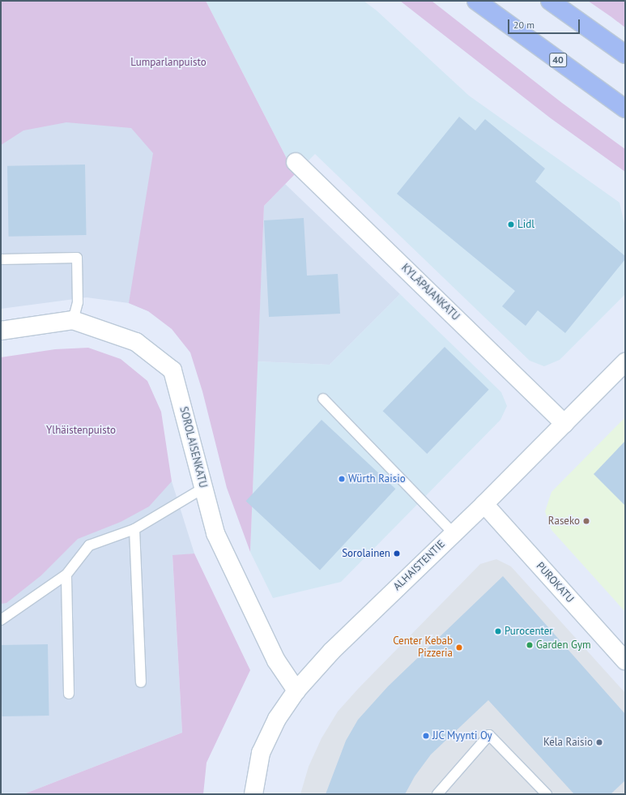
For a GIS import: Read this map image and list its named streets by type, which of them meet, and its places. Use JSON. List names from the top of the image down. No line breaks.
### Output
{"streets":{"main road":["40"],"street":["KYLÄPAJANKATU","SOROLAISENKATU","ALHAISTENTIE","PUROKATU"]},"crossings":[["KYLÄPAJANKATU","ALHAISTENTIE"],["SOROLAISENKATU","ALHAISTENTIE"],["ALHAISTENTIE","PUROKATU"]],"parks":["Lumparlanpuisto","Ylhäistenpuisto"],"places":["Lidl","Würth Raisio","Raseko","Sorolainen","Purocenter","Garden Gym","Center Kebab Pizzeria","JJC Myynti Oy","Kela Raisio"],"scale_bar":"20 m"}
